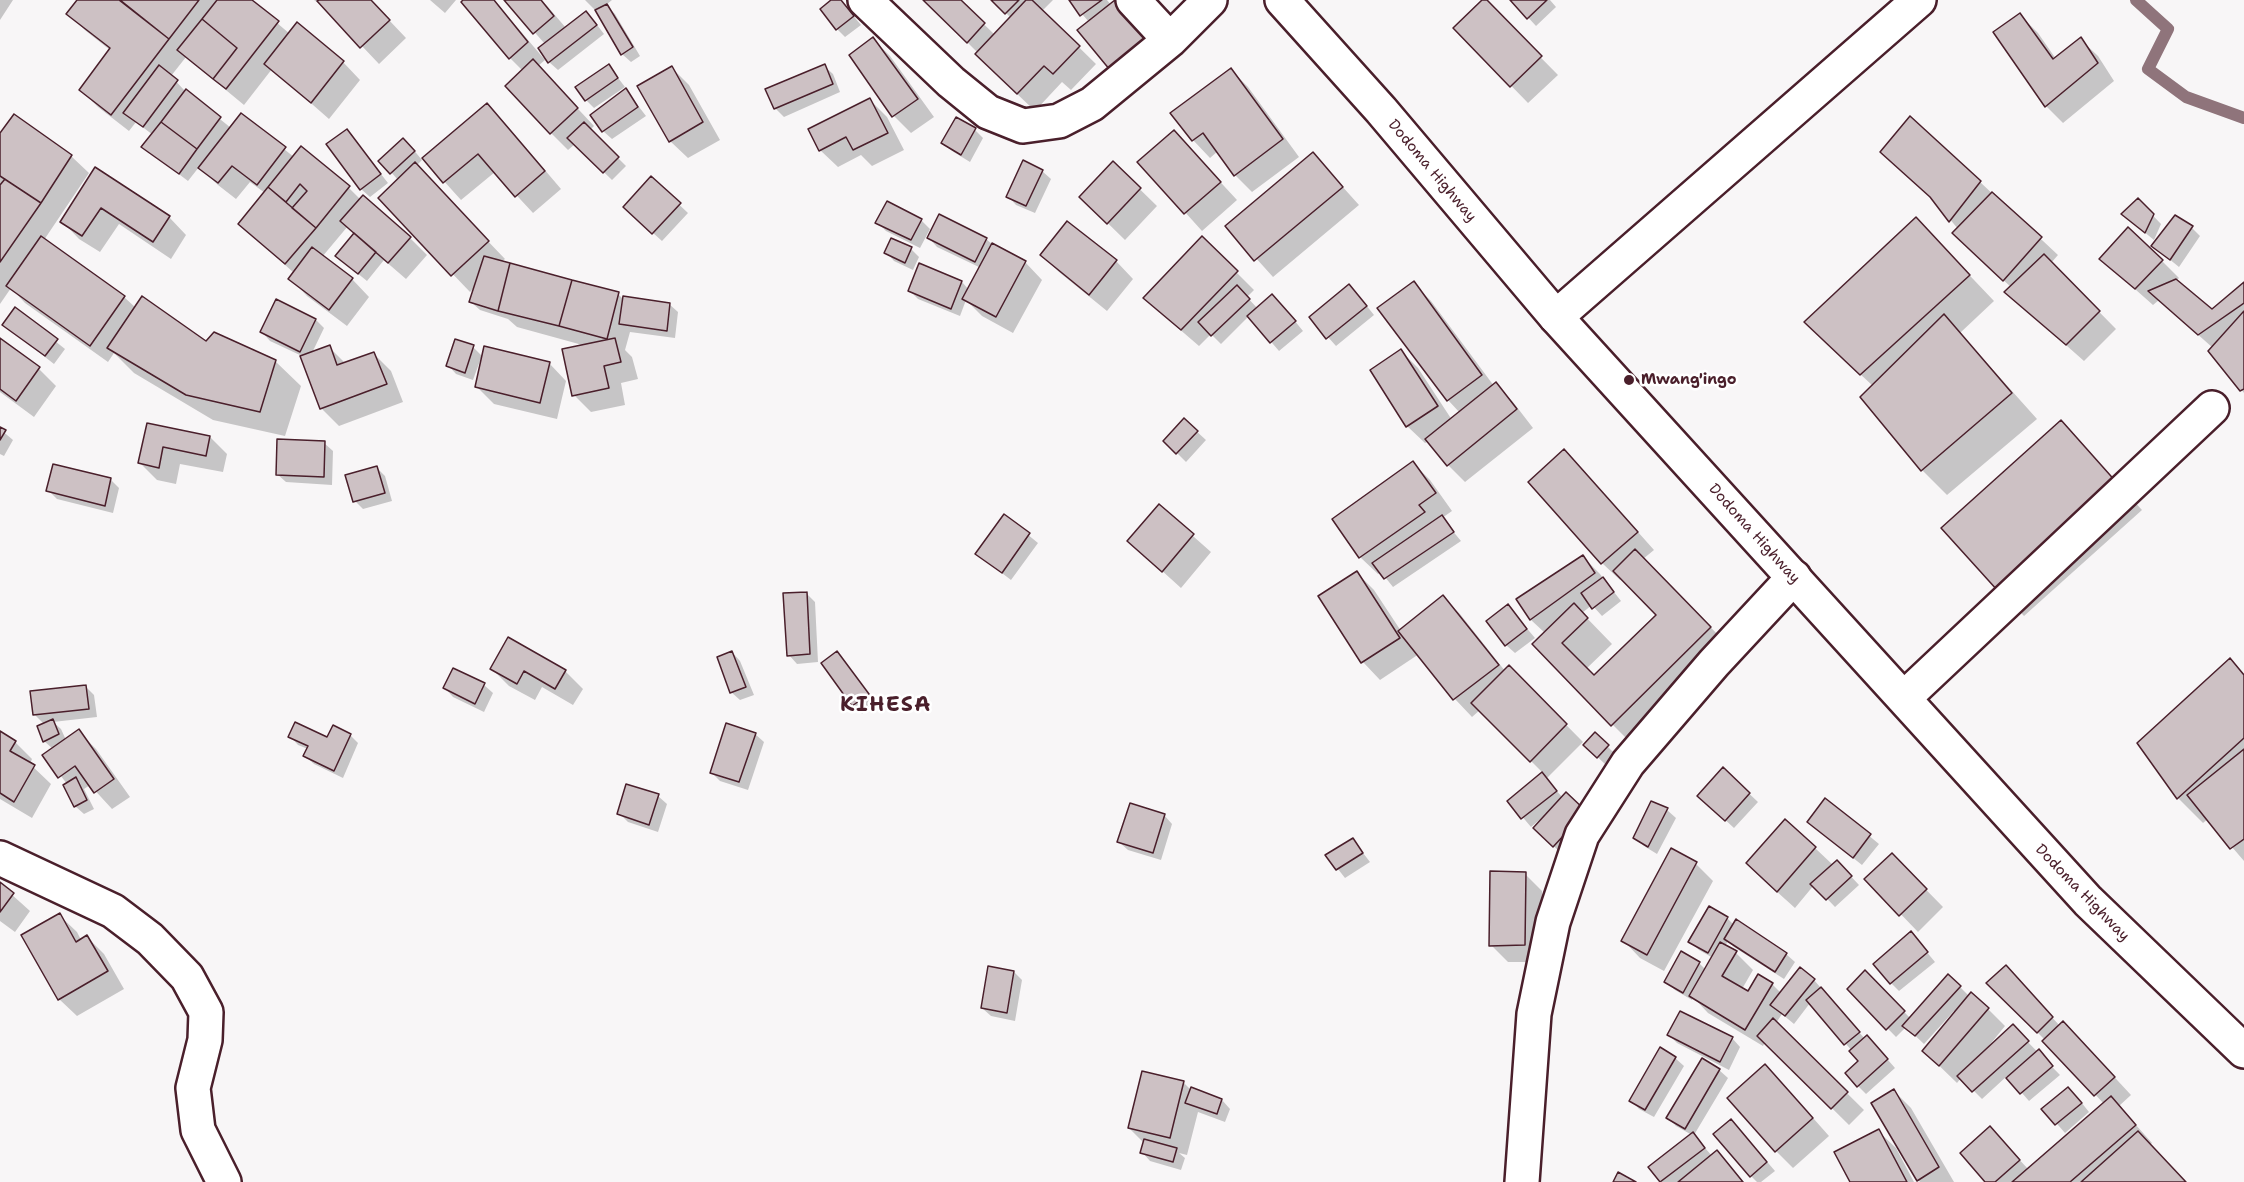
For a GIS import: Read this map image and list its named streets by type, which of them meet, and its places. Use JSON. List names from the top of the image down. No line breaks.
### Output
{"streets":{"main road":["Dodoma Highway"]},"districts":["KIHESA"],"places":["Mwang'ingo"]}
